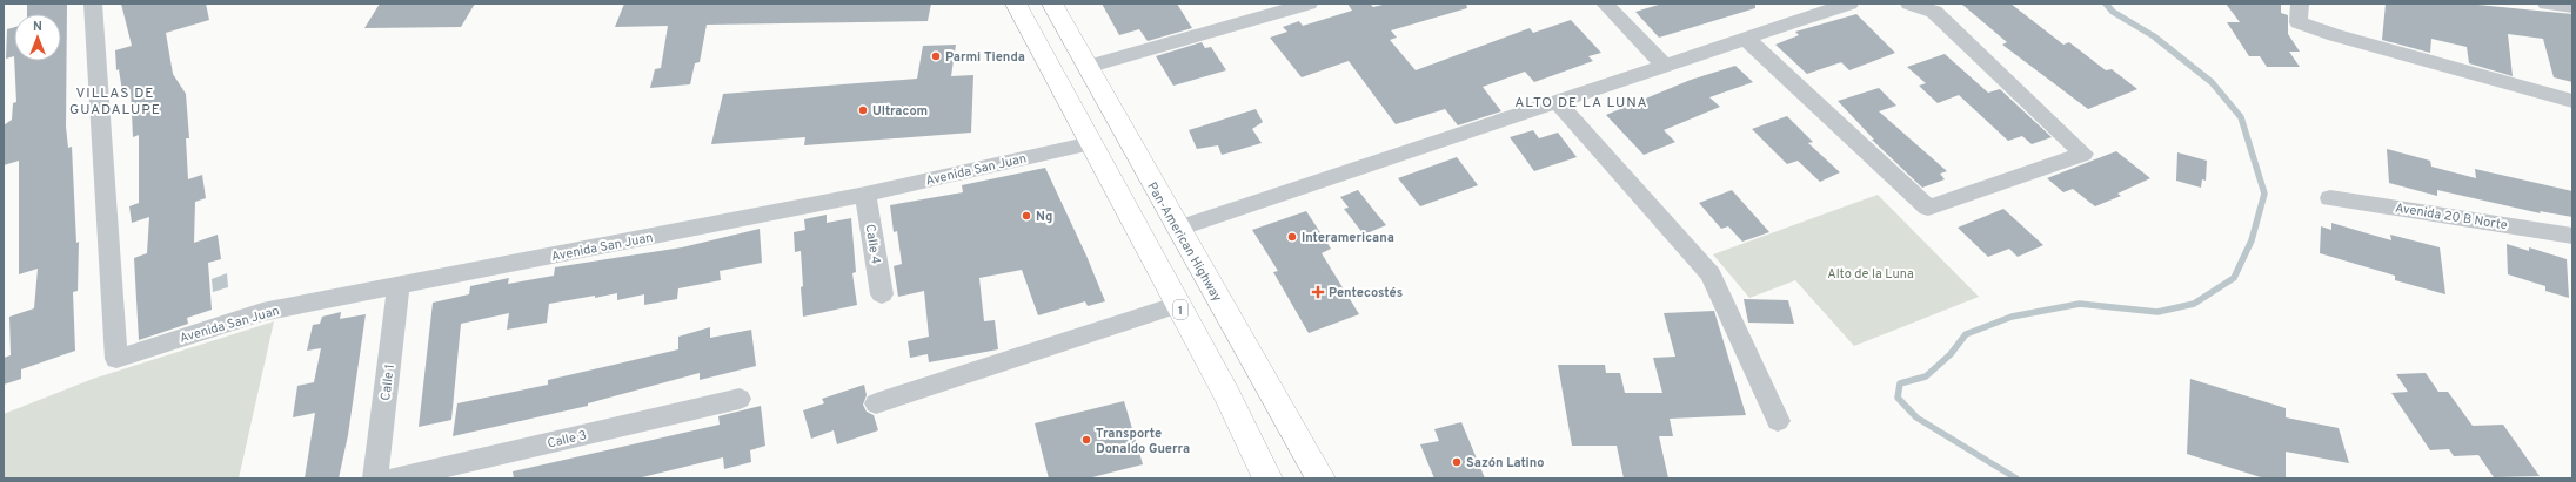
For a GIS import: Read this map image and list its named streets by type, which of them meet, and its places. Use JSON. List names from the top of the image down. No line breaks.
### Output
{"streets":{"highway":["Pan-American Highway","1"],"street":["Avenida San Juan","Avenida 20 B Norte","Calle 4","Calle 1","Calle 3"]},"crossings":[["Avenida San Juan","Calle 4"],["Avenida San Juan","1"],["Avenida San Juan","Calle 1"]],"districts":["VILLAS DE GUADALUPE","ALTO DE LA LUNA"],"parks":["Alto de la Luna"],"places":{"other":["Parmi Tienda","Ultracom","Ng","Interamericana","Transporte Donaldo Guerra","Sazón Latino"],"health":["Pentecostés"]},"north":"top"}
